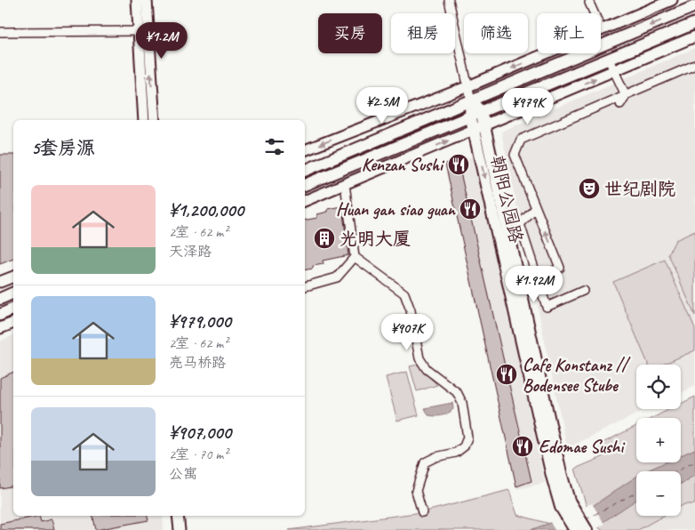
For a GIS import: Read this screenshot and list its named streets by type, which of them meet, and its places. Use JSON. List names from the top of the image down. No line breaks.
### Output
{"streets":{"main road":["朝阳公园路"]},"places":{"restaurant":["Kenzan Sushi","Huan gan siao guan","Cafe Konstanz // Bodensee Stube","Edomae Sushi"],"theatre":["世纪剧院"],"building":["光明大厦"]},"page":{"chip":["买房","租房","筛选","新上"],"price":["¥1.2M","¥2.5M","¥979K","¥1.92M","¥907K"],"heading":"5套房源","list":[{"name":"¥1,200,000","note":"2室 · 62 m² · 天泽路"},{"name":"¥979,000","note":"2室 · 62 m² · 亮马桥路"},{"name":"¥907,000","note":"2室 · 70 m² · 公寓"}],"map_buttons":["+","−"]}}
